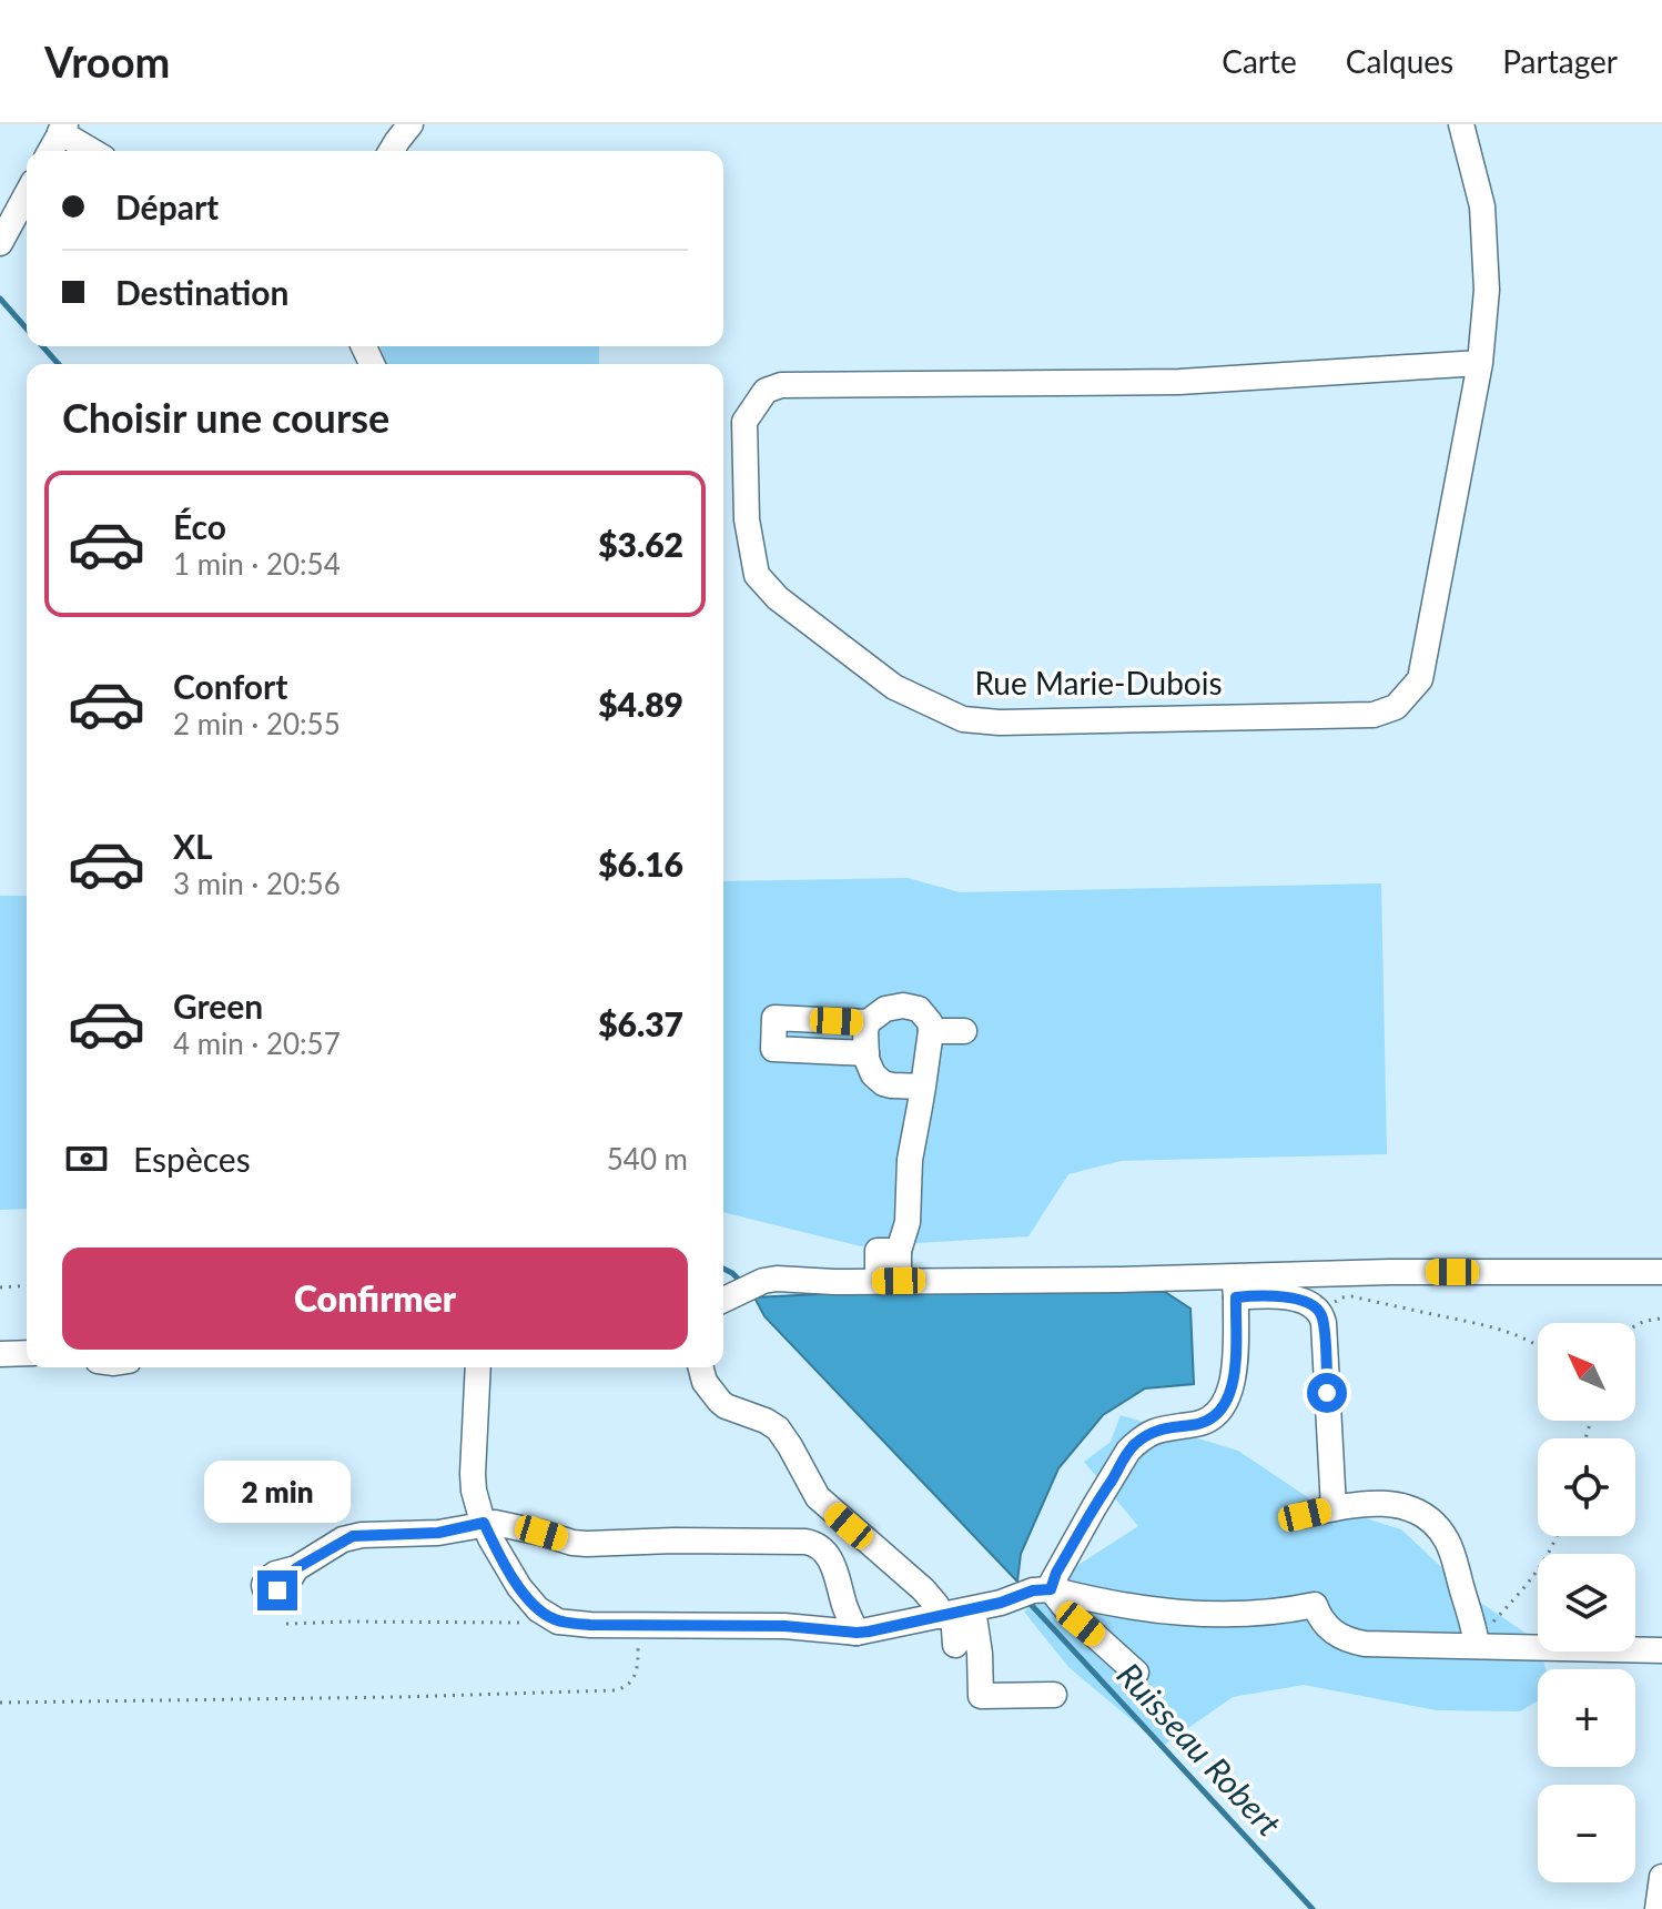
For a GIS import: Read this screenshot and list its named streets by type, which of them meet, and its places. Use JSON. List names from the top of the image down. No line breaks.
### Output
{"streets":{"street":["Rue Marie-Dubois"]},"water":["Ruisseau Robert"],"north":"top left","page":{"header":"Vroom","nav":["Carte","Calques","Partager"],"banner":["Départ","Destination"],"heading":"Choisir une course","list":[{"name":"Éco","note":"1 min · 20:54","value":"$3.62"},{"name":"Confort","note":"2 min · 20:55","value":"$4.89"},{"name":"XL","note":"3 min · 20:56","value":"$6.16"},{"name":"Green","note":"4 min · 20:57","value":"$6.37"}],"pay":["Espèces","540 m"],"buttons":"Confirmer","map_buttons":["+","−"],"bubble":"2 min"}}
